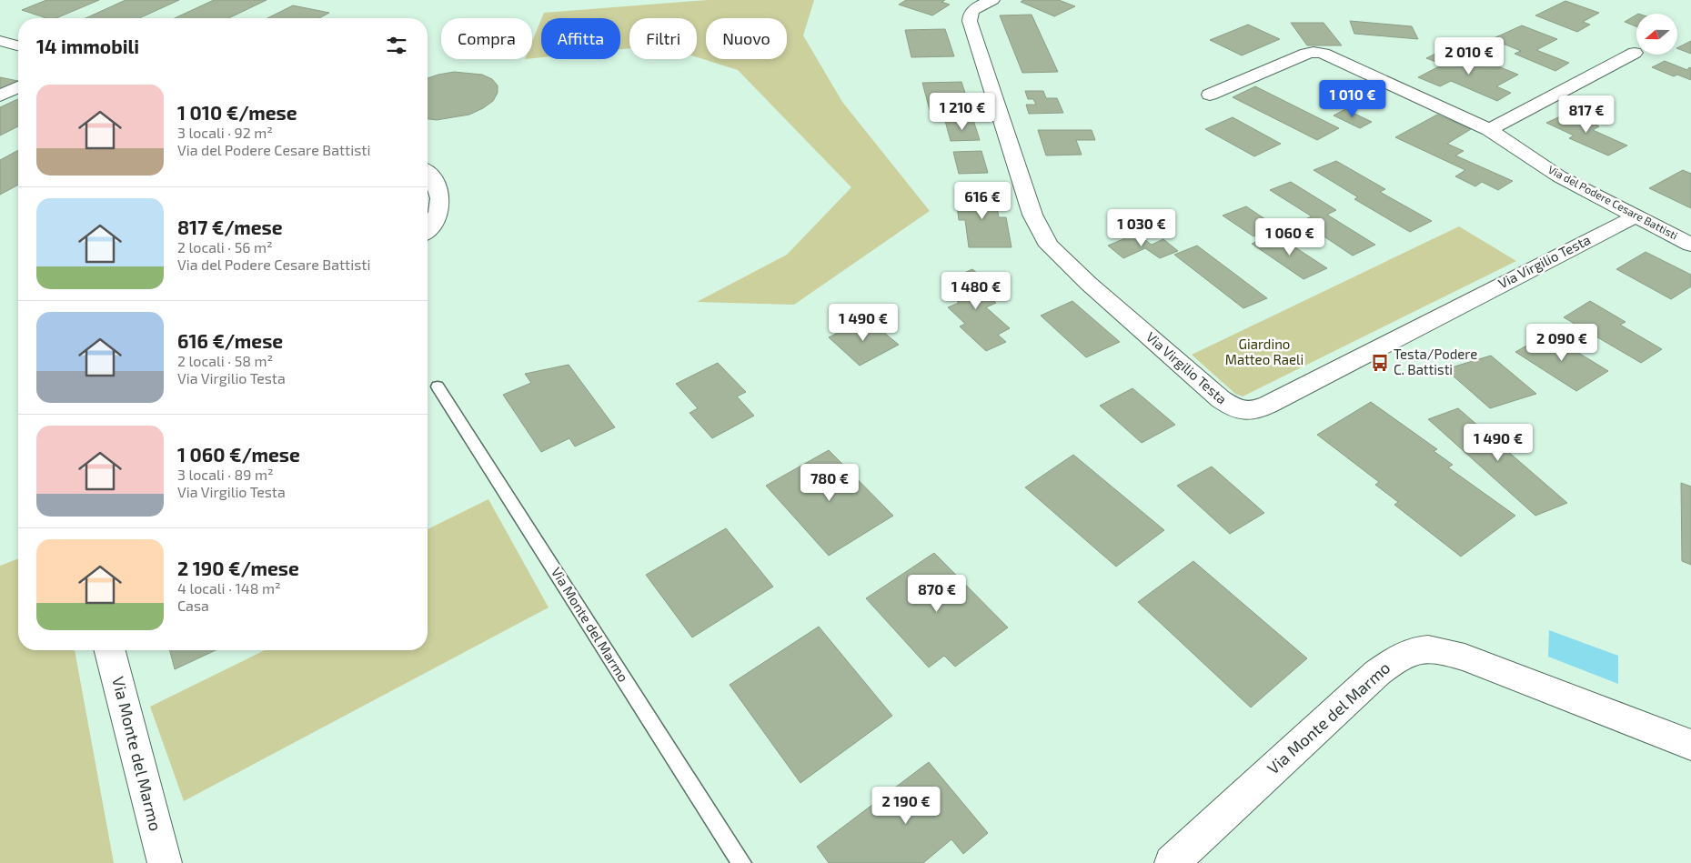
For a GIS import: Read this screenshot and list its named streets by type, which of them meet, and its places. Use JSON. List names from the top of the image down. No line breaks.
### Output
{"streets":{"street":["Via del Podere Cesare Battisti","Via Virgilio Testa","Via Monte del Marmo"]},"crossings":[["Via del Podere Cesare Battisti","Via Virgilio Testa"]],"parks":["Giardino Matteo Raeli"],"places":{"bus stop":["Testa/Podere C. Battisti"]},"north":"left","page":{"chip":["Compra","Affitta","Filtri","Nuovo"],"heading":"14 immobili","price":["2 010 €","1 010 €","1 210 €","817 €","616 €","1 030 €","1 060 €","1 480 €","1 490 €","2 090 €","1 490 €","780 €","870 €","2 190 €"],"list":[{"name":"1 010 €/mese","note":"3 locali · 92 m² · Via del Podere Cesare Battisti"},{"name":"817 €/mese","note":"2 locali · 56 m² · Via del Podere Cesare Battisti"},{"name":"616 €/mese","note":"2 locali · 58 m² · Via Virgilio Testa"},{"name":"1 060 €/mese","note":"3 locali · 89 m² · Via Virgilio Testa"},{"name":"2 190 €/mese","note":"4 locali · 148 m² · Casa"}]}}
